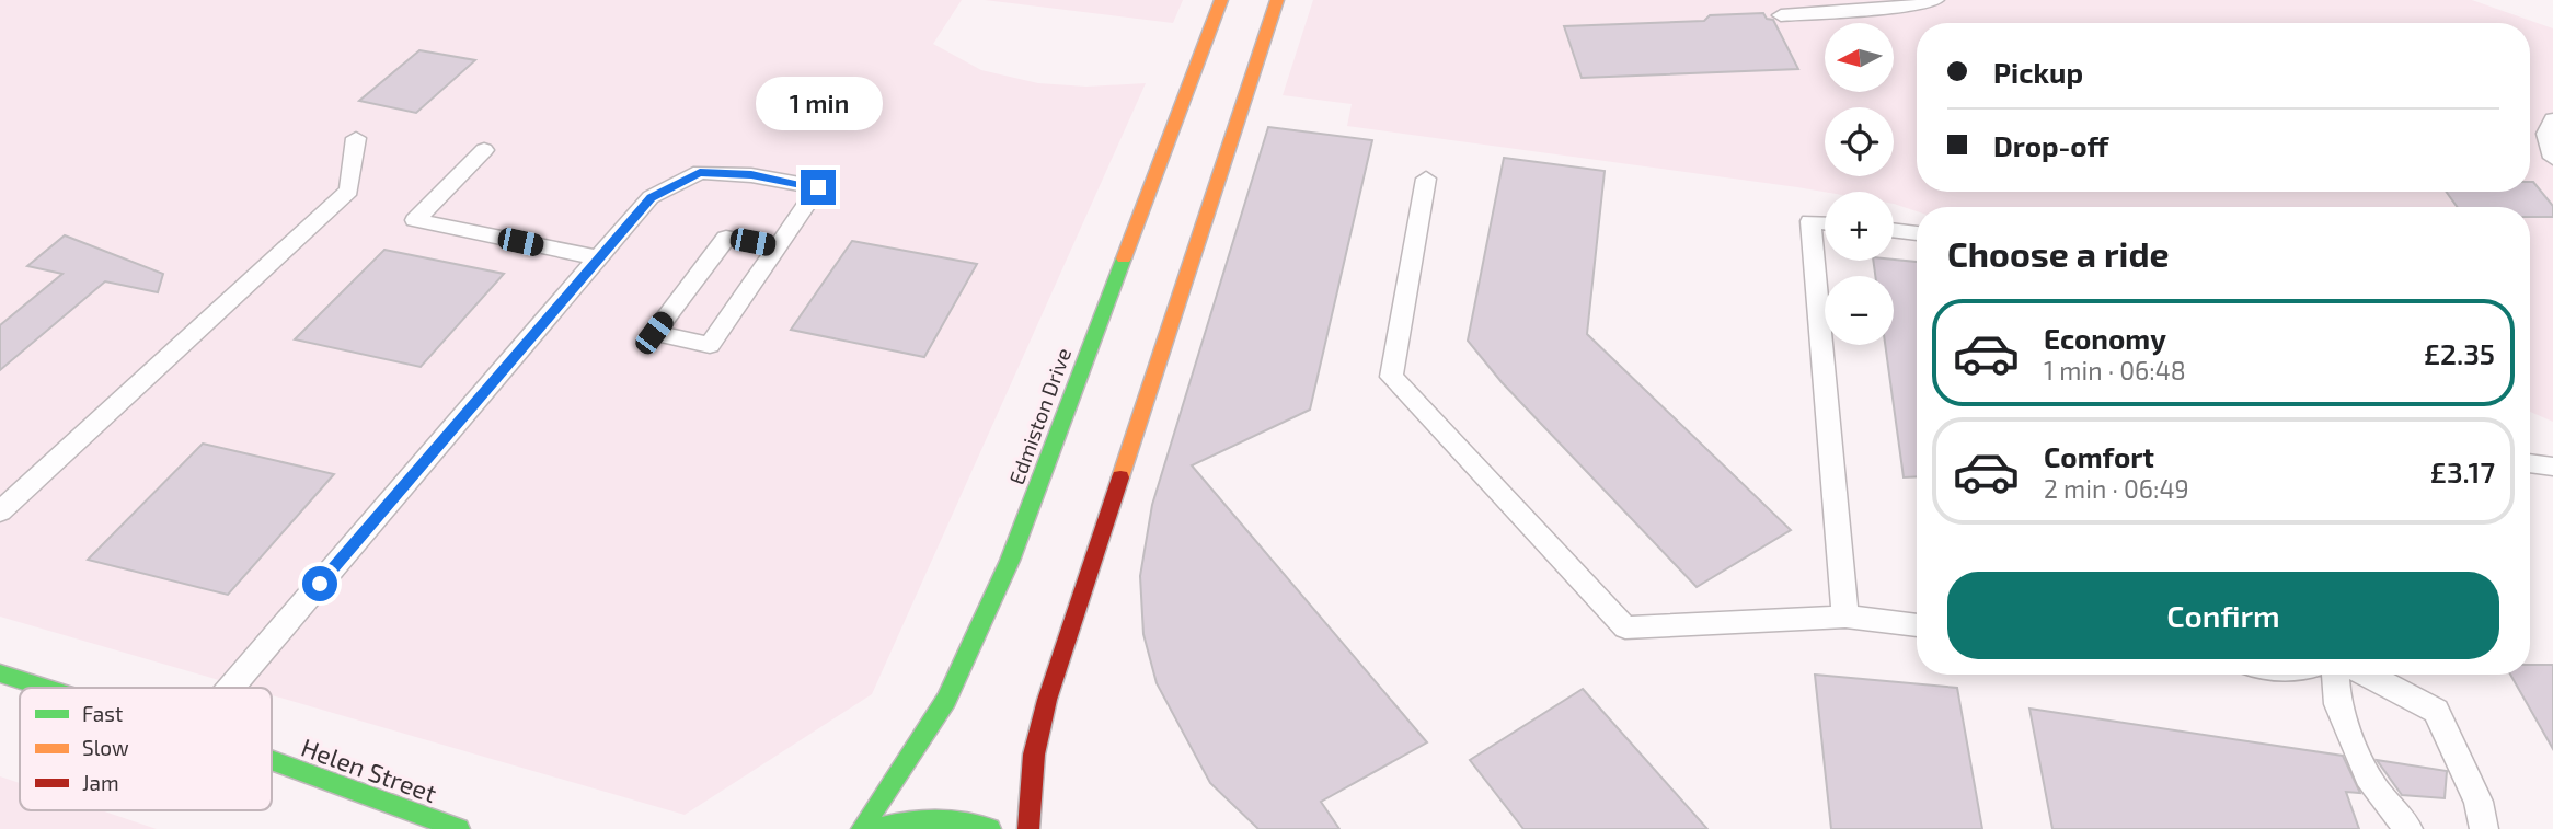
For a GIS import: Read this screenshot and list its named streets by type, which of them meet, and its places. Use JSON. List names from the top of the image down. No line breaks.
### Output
{"streets":{"main road":["Edmiston Drive","Helen Street"]},"legend":["Fast","Slow","Jam"],"north":"left","page":{"map_buttons":["+","−"],"banner":["Pickup","Drop-off"],"bubble":"1 min","heading":"Choose a ride","list":[{"name":"Economy","note":"1 min · 06:48","value":"£2.35"},{"name":"Comfort","note":"2 min · 06:49","value":"£3.17"}],"buttons":"Confirm"}}
